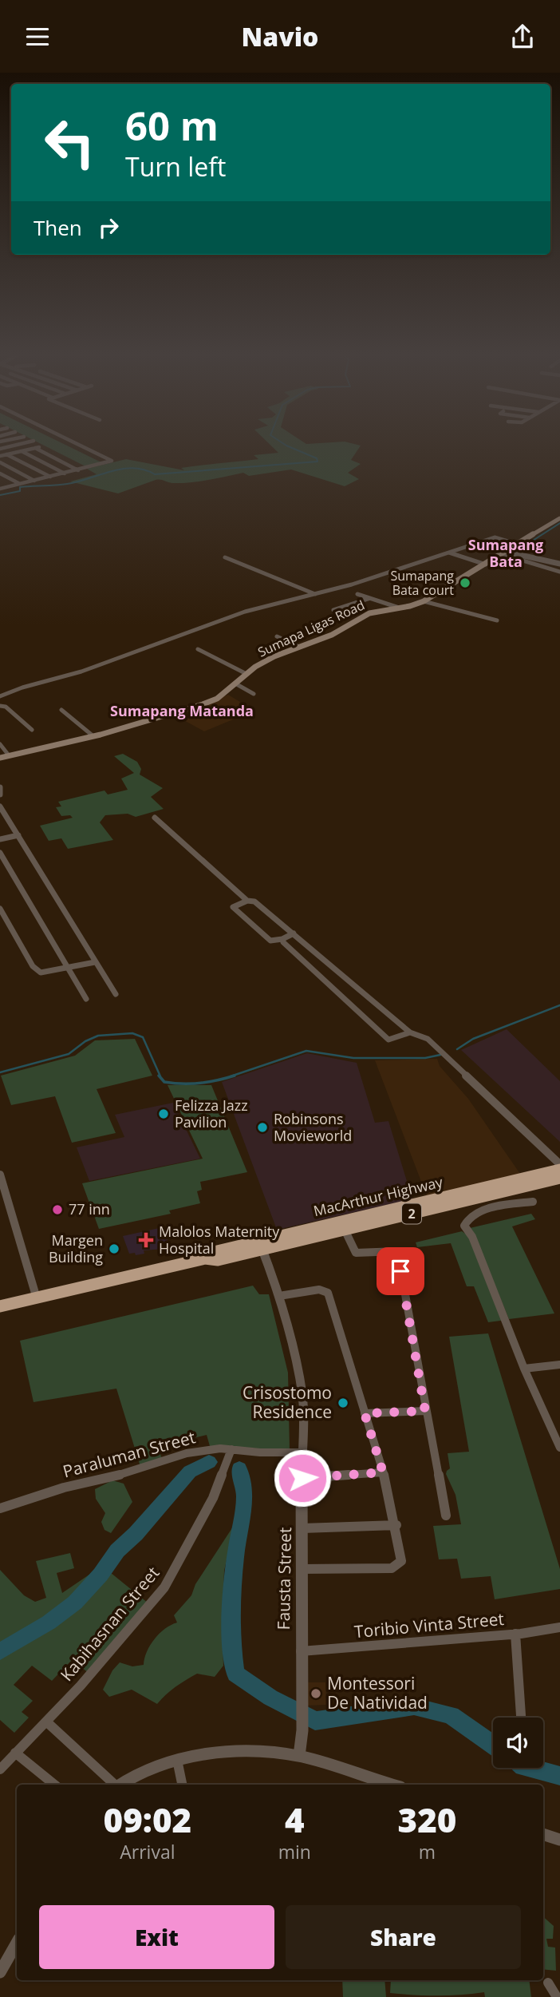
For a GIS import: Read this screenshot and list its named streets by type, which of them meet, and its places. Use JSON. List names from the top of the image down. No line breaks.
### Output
{"streets":{"highway":["MacArthur Highway","2"],"main road":["Sumapa Ligas Road"],"street":["Paraluman Street","Fausta Street","Kabihasnan Street","Toribio Vinta Street"]},"crossings":[["MacArthur Highway","Fausta Street"],["Paraluman Street","Fausta Street"],["Paraluman Street","Kabihasnan Street"],["Fausta Street","Toribio Vinta Street"]],"districts":["Sumapang Bata","Sumapang Matanda"],"places":{"other":["Sumapang Bata court","Felizza Jazz Pavilion","Robinsons Movieworld","77 inn","Margen Building","Crisostomo Residence","Montessori De Natividad"],"health":["Malolos Maternity Hospital"]},"page":{"header":"Navio","turn":["60 m","Turn left"],"then":"Then","eta":["09:02","Arrival","4","min","320","m"],"buttons":["Exit","Share"]}}
